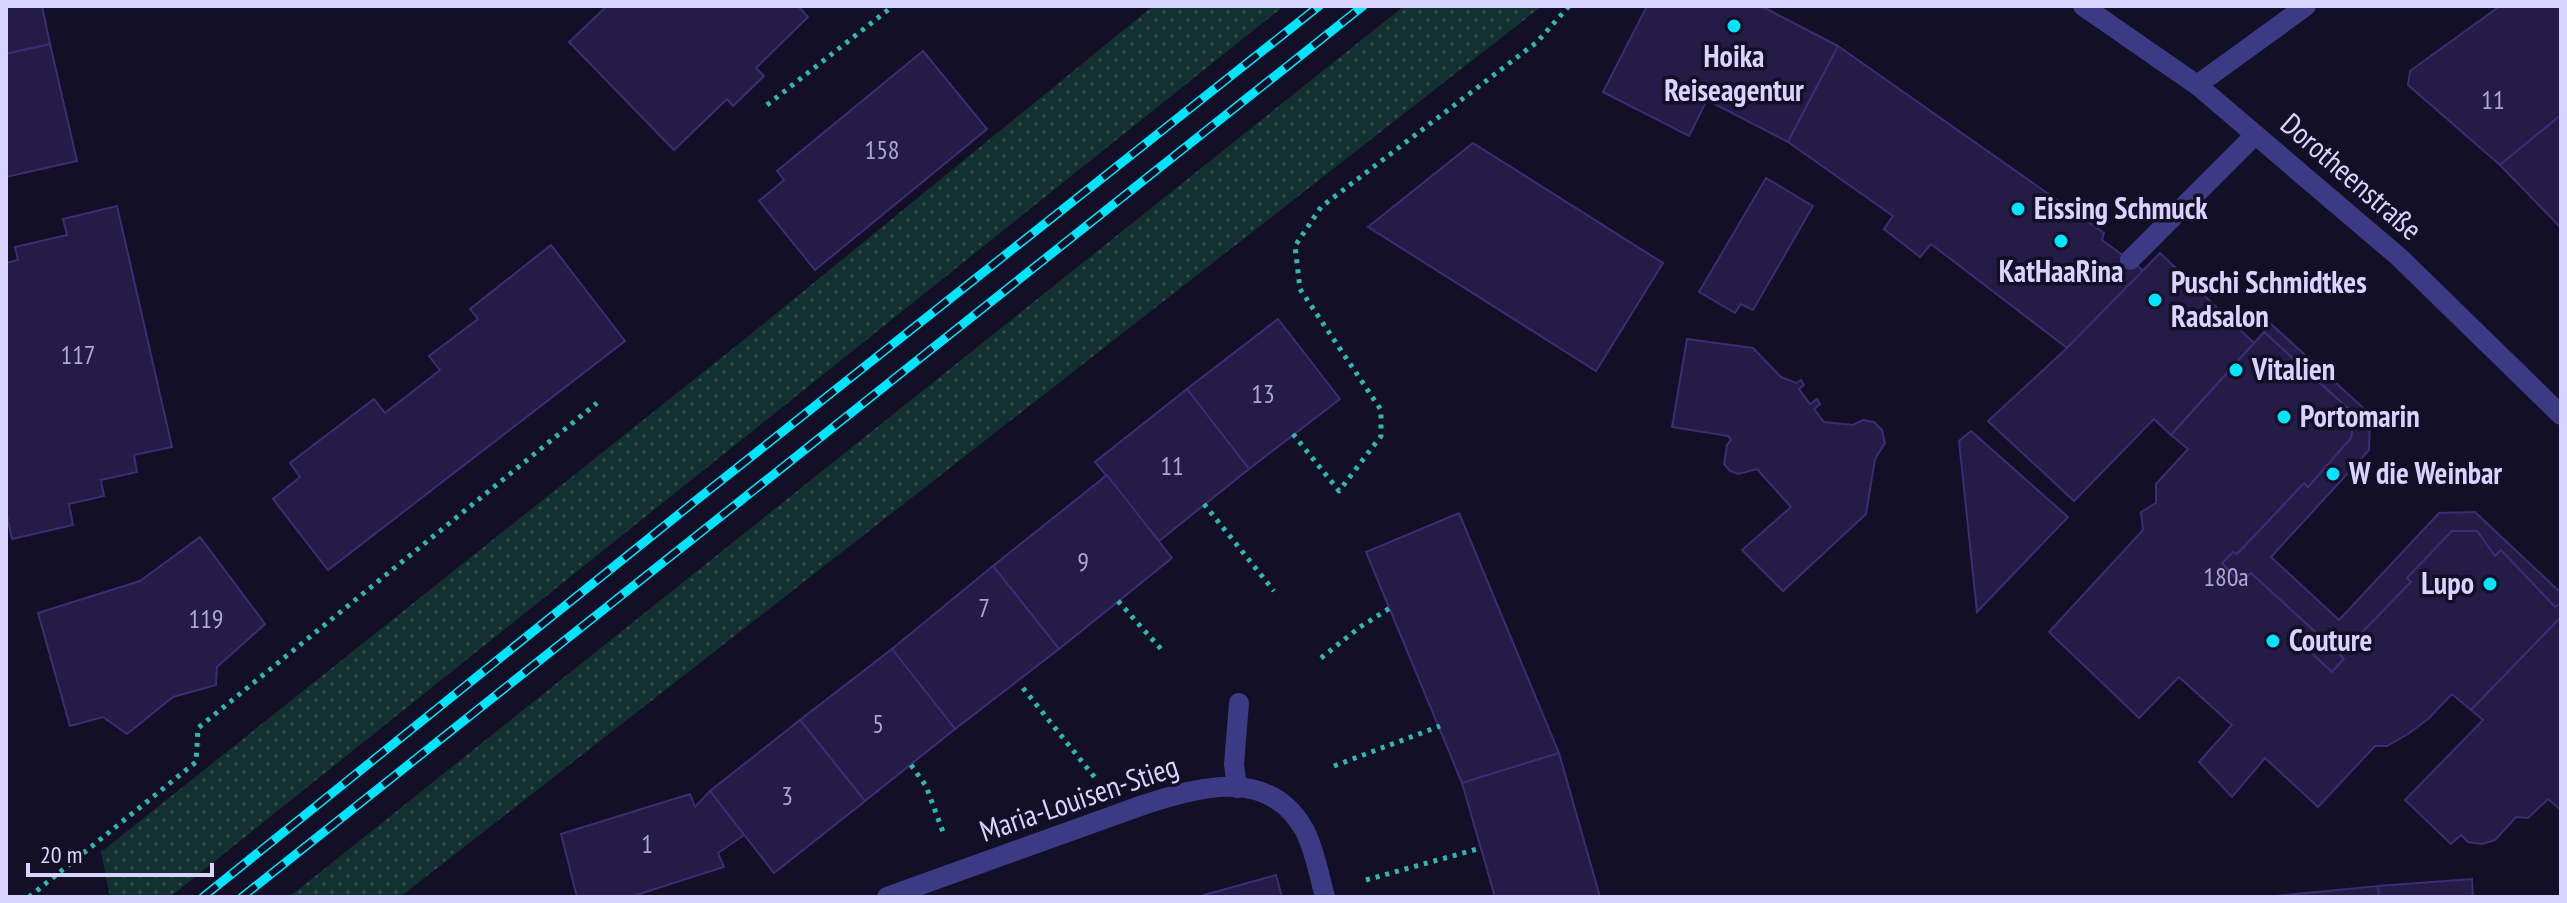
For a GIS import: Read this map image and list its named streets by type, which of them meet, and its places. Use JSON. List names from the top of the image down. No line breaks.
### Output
{"streets":{"street":["Dorotheenstraße","Maria-Louisen-Stieg"]},"places":["Hoika Reiseagentur","Eissing Schmuck","KatHaaRina","Puschi Schmidtkes Radsalon","Vitalien","Portomarin","W die Weinbar","Lupo","Couture"],"house_numbers":["11","158","117","13","11","9","180a","7","119","5","3","1"],"scale_bar":"20 m"}
